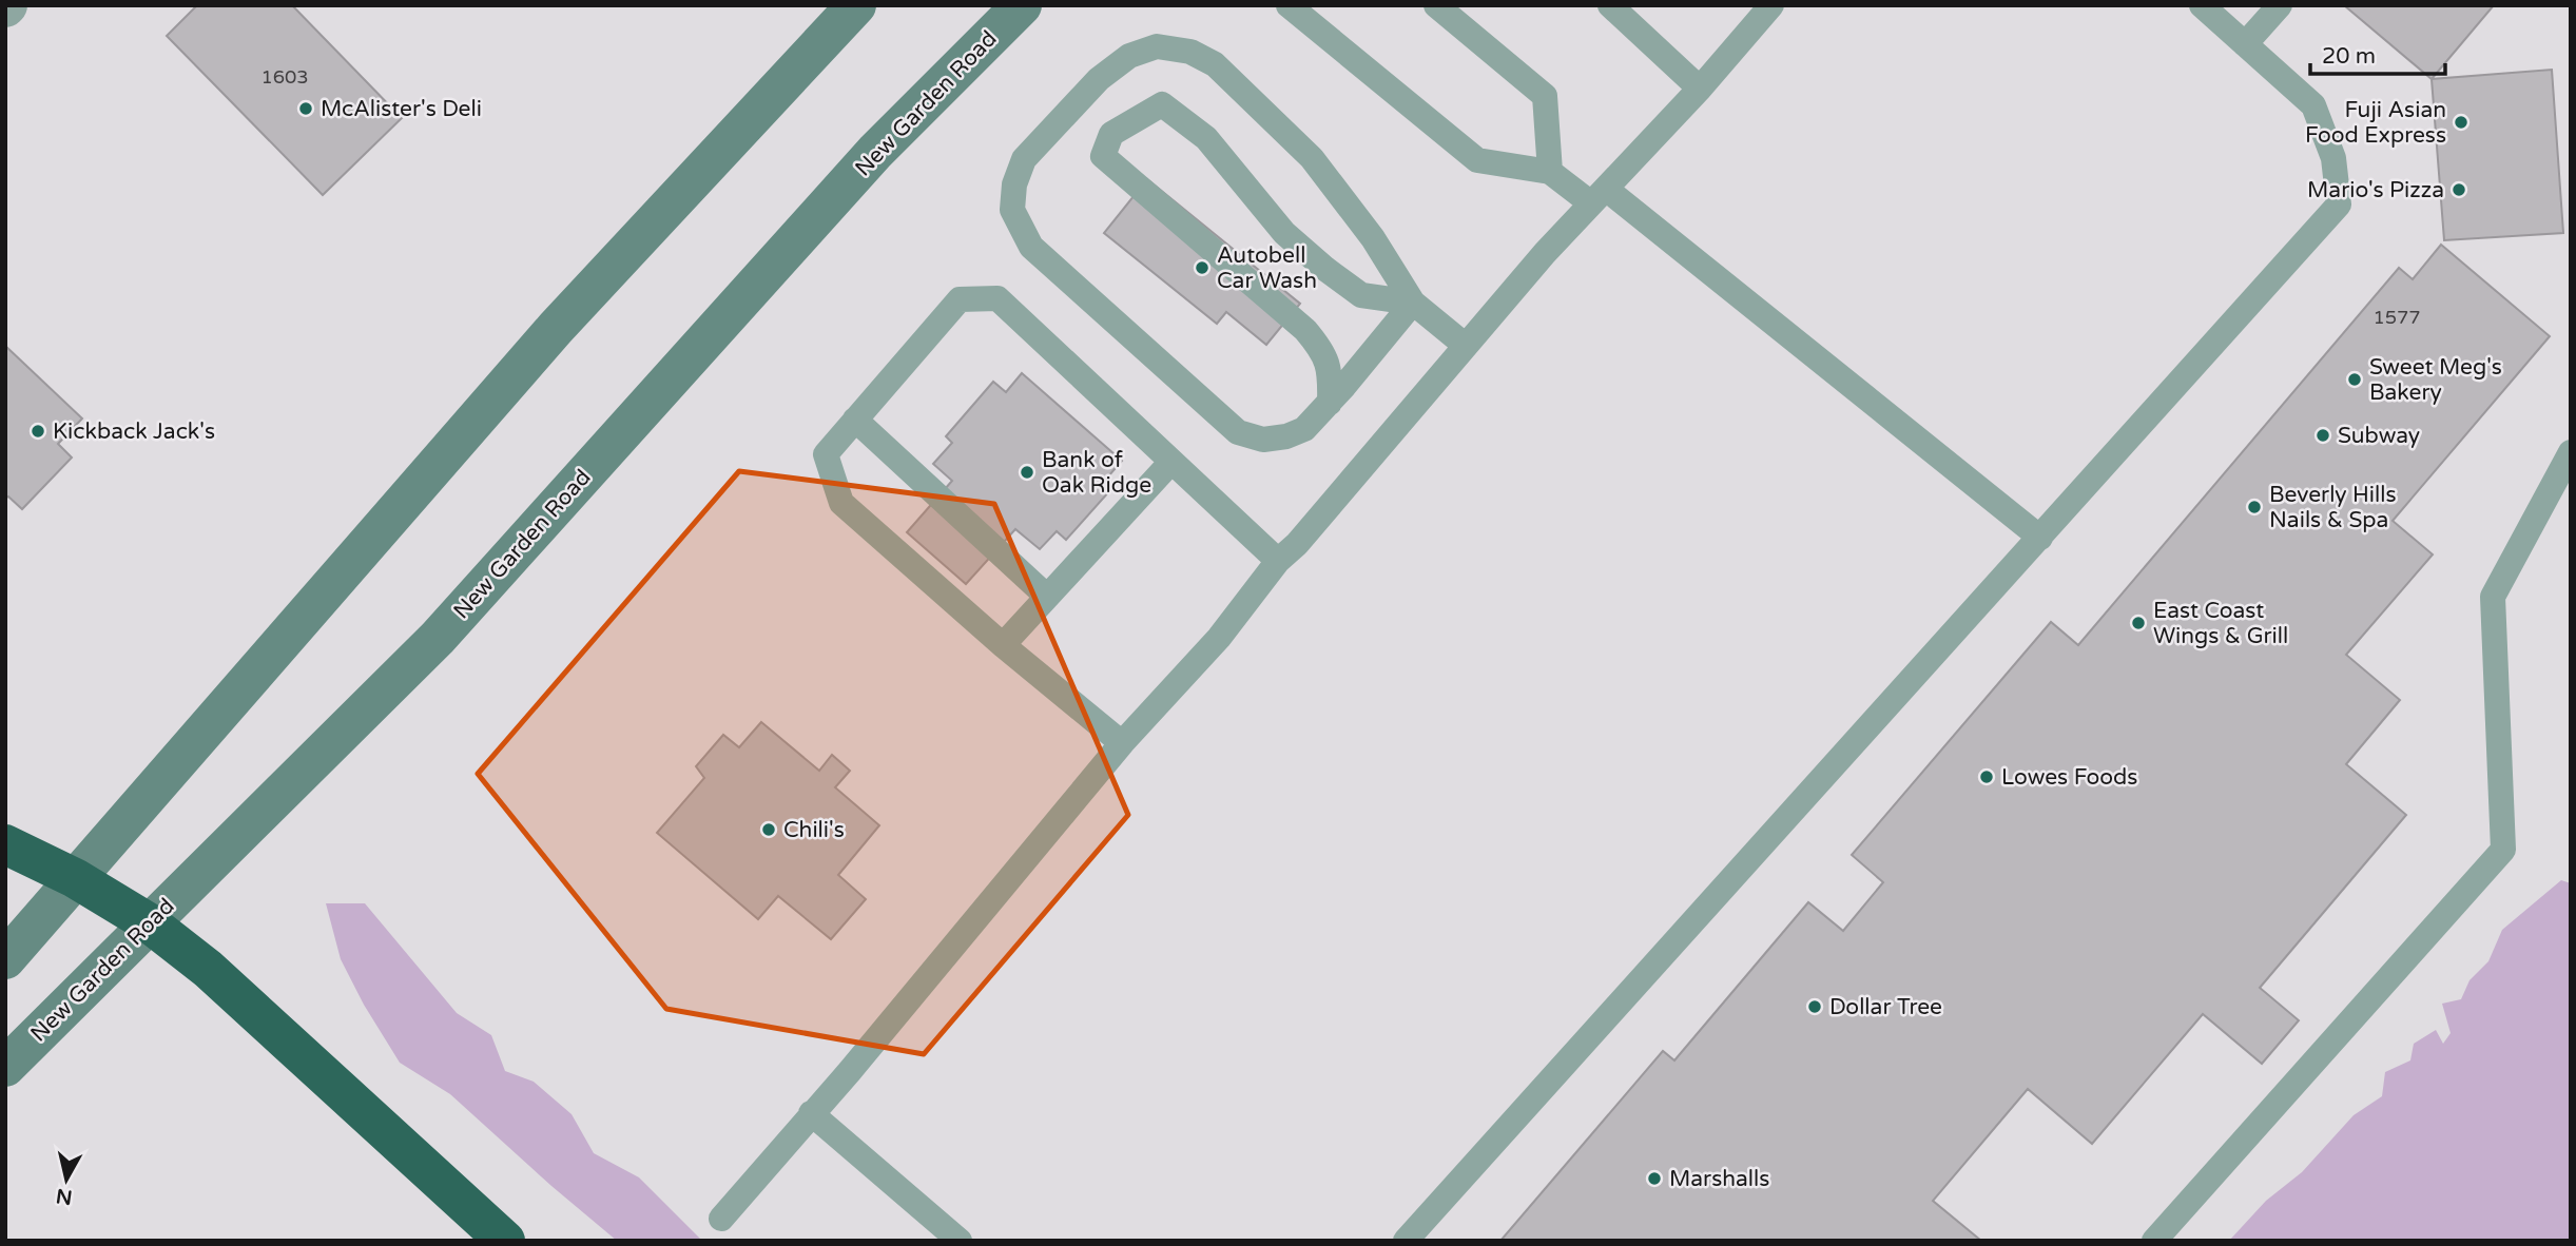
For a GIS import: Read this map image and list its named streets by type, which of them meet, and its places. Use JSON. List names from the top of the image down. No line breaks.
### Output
{"streets":{"main road":["New Garden Road"]},"places":["McAlister's Deli","Fuji Asian Food Express","Mario's Pizza","Autobell Car Wash","Sweet Meg's Bakery","Kickback Jack's","Subway","Bank of Oak Ridge","Beverly Hills Nails & Spa","East Coast Wings & Grill","Lowes Foods","Chili's","Dollar Tree","Marshalls"],"house_numbers":["1603","1577"],"scale_bar":"20 m","north":"bottom"}
